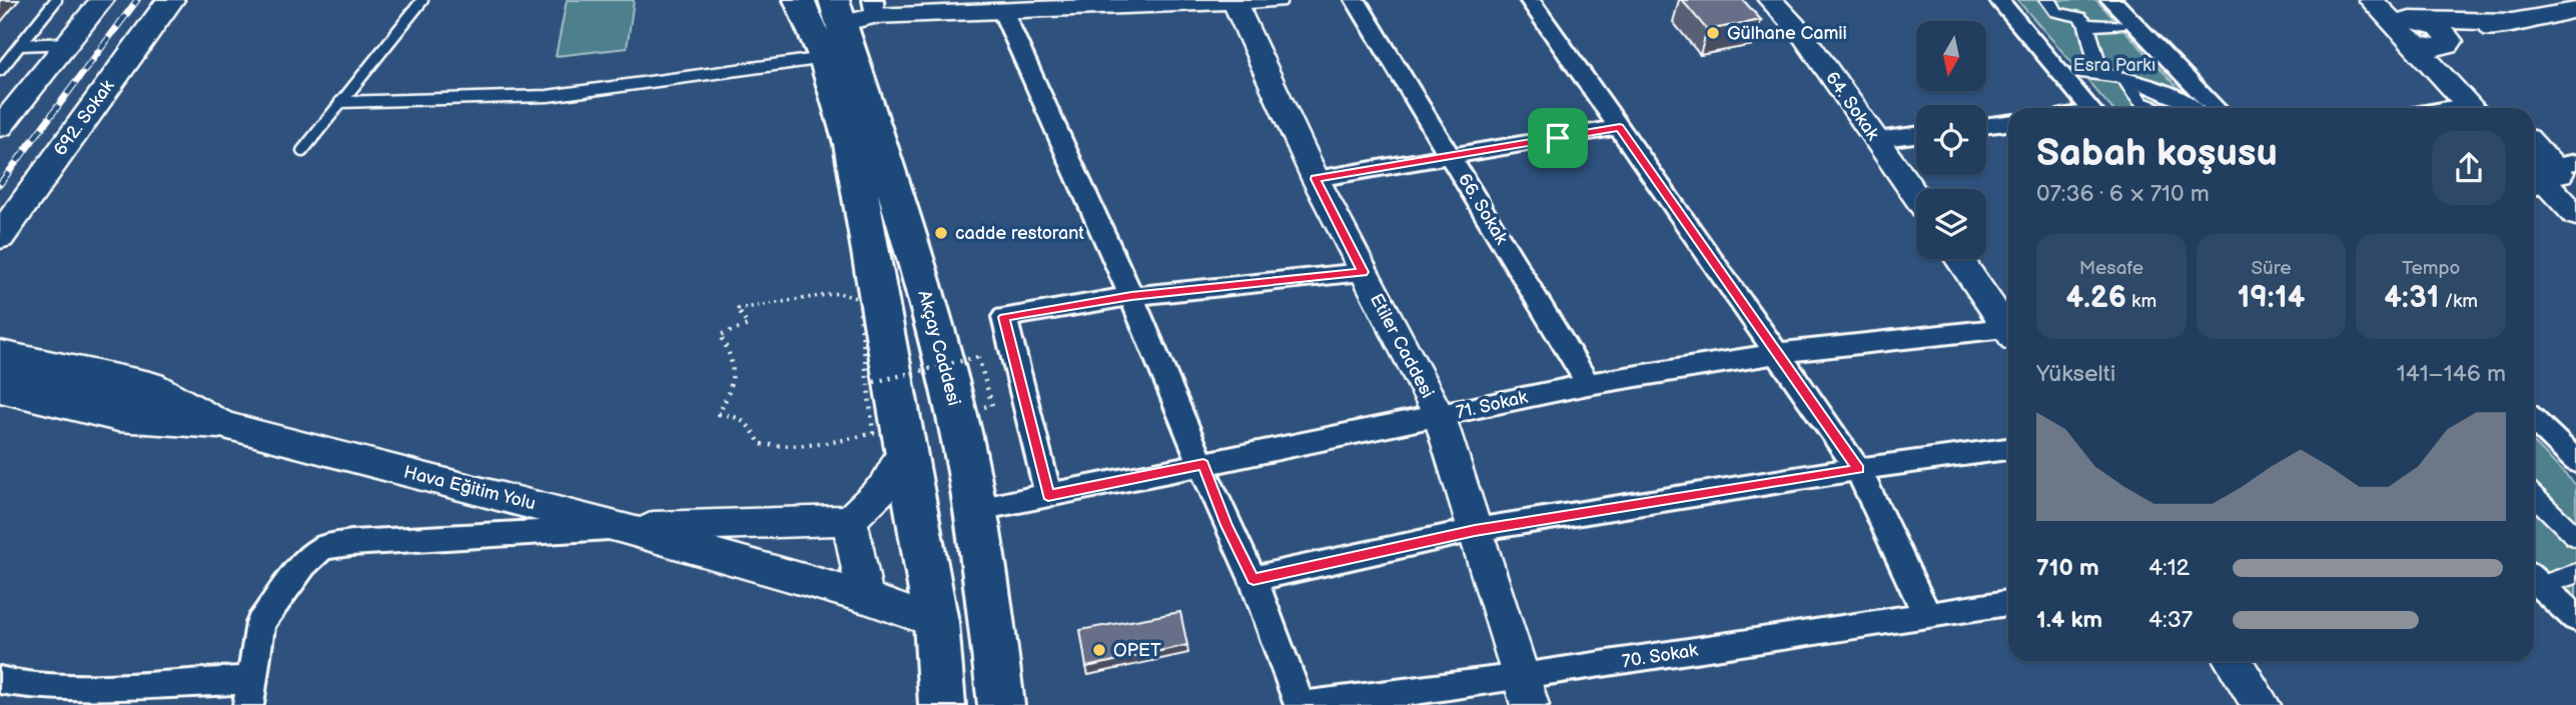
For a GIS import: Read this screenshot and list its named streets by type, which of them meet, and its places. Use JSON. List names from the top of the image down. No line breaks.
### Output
{"streets":{"highway":["Akçay Caddesi"],"main road":["692. Sokak"],"street":["64. Sokak","66. Sokak","Etiler Caddesi","71. Sokak","Hava Eğitim Yolu","70. Sokak"]},"crossings":[["66. Sokak","71. Sokak"],["Etiler Caddesi","71. Sokak"],["Etiler Caddesi","70. Sokak"],["Akçay Caddesi","71. Sokak"]],"parks":["Esra Parkı"],"places":["Gülhane Camii","cadde restorant","OPET"],"north":"bottom","page":{"heading":["Sabah koşusu","07:36 · 6 × 710 m"],"stats":[["Mesafe","4.26 km"],["Süre","19:14"],["Tempo","4:31 /km"]],"chart":["Yükselti","141–146 m"],"list":[{"name":"710 m","note":"4:12"},{"name":"1.4 km","note":"4:37"}]}}
